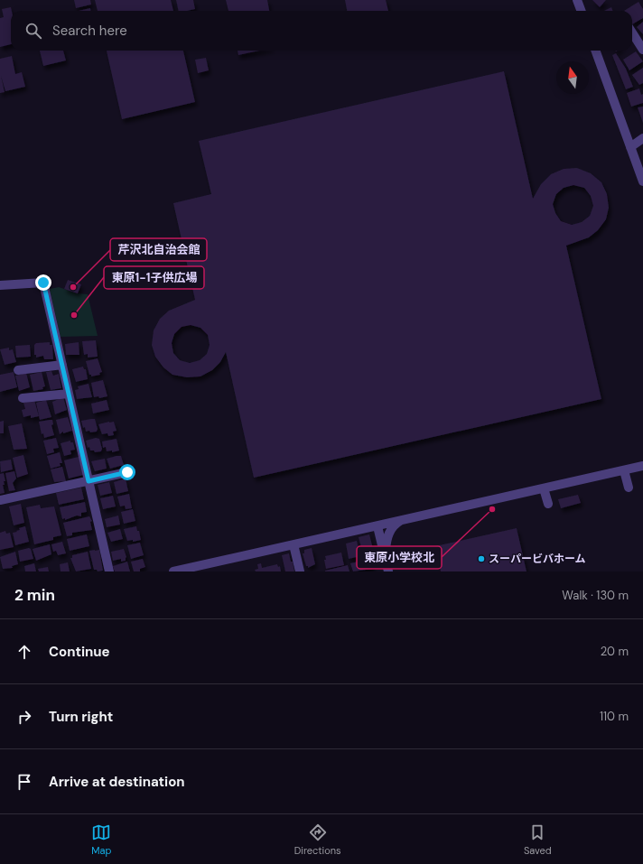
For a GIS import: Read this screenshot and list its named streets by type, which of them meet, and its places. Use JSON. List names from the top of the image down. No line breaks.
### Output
{"places":["芹沢北自治会館","東原1-1子供広場","東原小学校北","スーパービバホーム"],"north":"top","page":{"search":"Search here","heading":["2 min","Walk · 130 m"],"list":[["Continue","20 m"],["Turn right","110 m"],"Arrive at destination"],"nav":["Map","Directions","Saved"]}}
